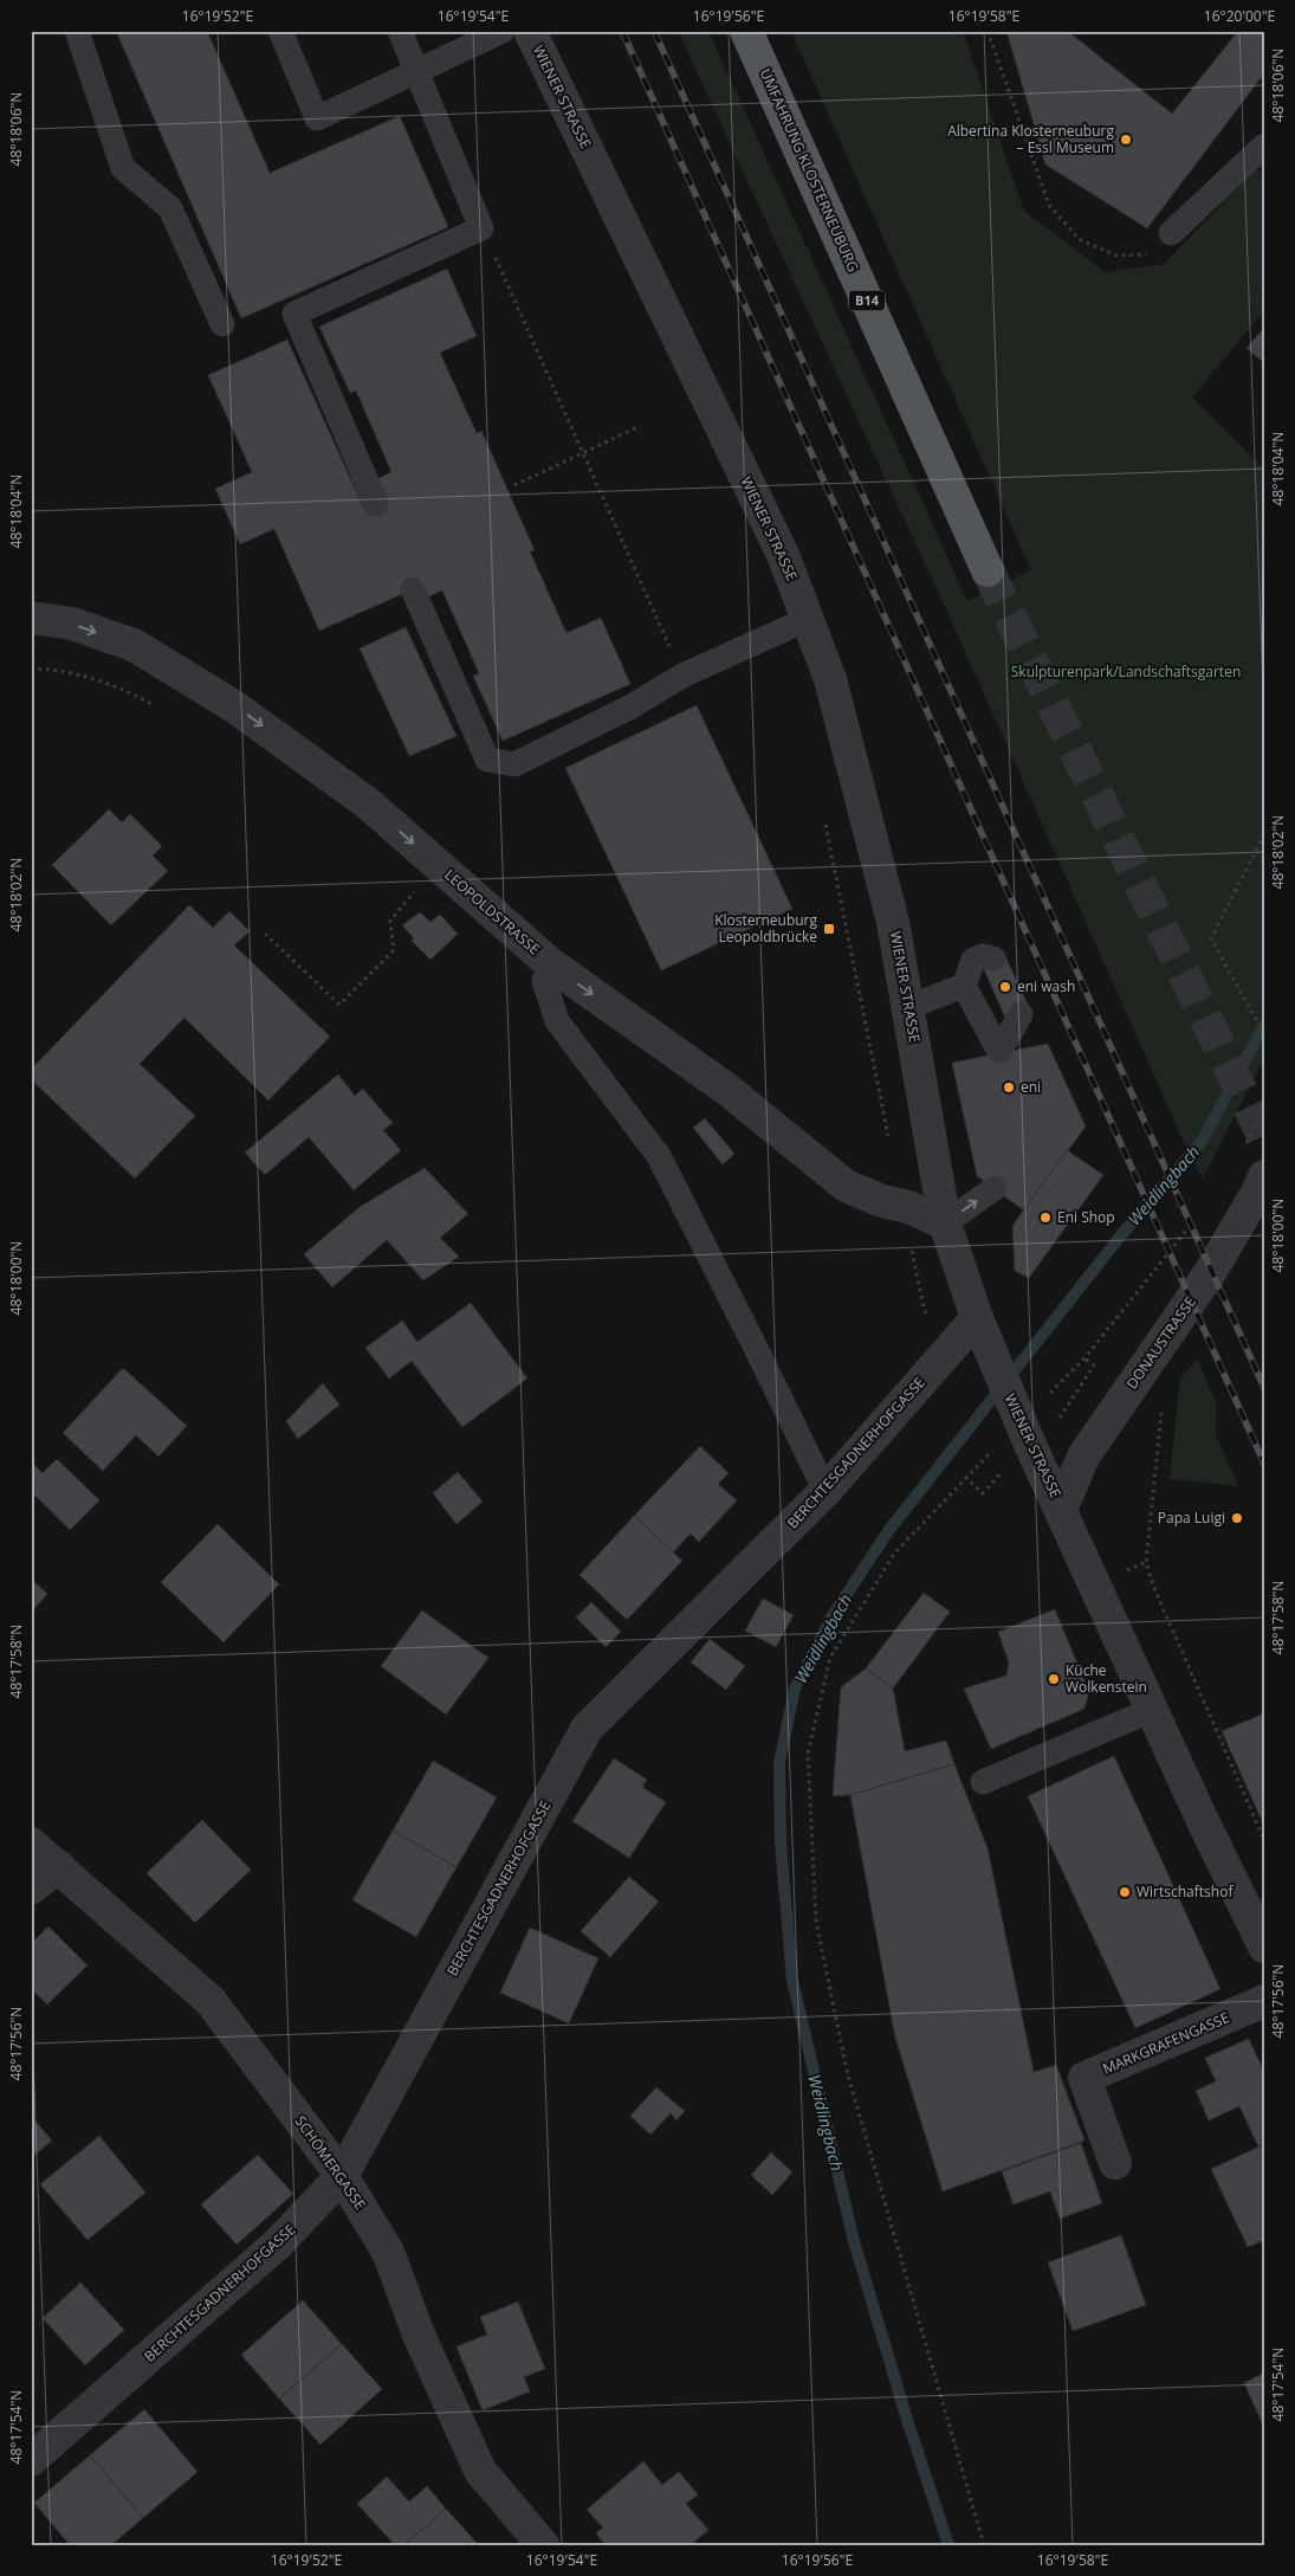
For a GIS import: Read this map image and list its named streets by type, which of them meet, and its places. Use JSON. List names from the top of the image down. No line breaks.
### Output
{"streets":{"main road":["UMFAHRUNG KLOSTERNEUBURG","B14"],"street":["WIENER STRASSE","LEOPOLDSTRASSE","DONAUSTRASSE","BERCHTESGADNERHOFGASSE","MARKGRAFENGASSE","SCHÖMERGASSE"]},"crossings":[["WIENER STRASSE","LEOPOLDSTRASSE"],["WIENER STRASSE","DONAUSTRASSE"],["WIENER STRASSE","BERCHTESGADNERHOFGASSE"],["BERCHTESGADNERHOFGASSE","SCHÖMERGASSE"]],"one_way":["LEOPOLDSTRASSE"],"water":["Weidlingbach"],"parks":["Skulpturenpark/Landschaftsgarten"],"places":{"other":["Albertina Klosterneuburg – Essl Museum","eni wash","eni","Eni Shop","Papa Luigi","Küche Wolkenstein","Wirtschaftshof"],"transit":["Klosterneuburg Leopoldbrücke"]},"coordinates":["16°19'52\"E","16°19'54\"E","16°19'56\"E","16°19'58\"E","16°20'00\"E","48°18'06\"N","48°18'04\"N","48°18'02\"N","48°18'00\"N","48°17'58\"N","48°17'56\"N","48°17'54\"N"]}
